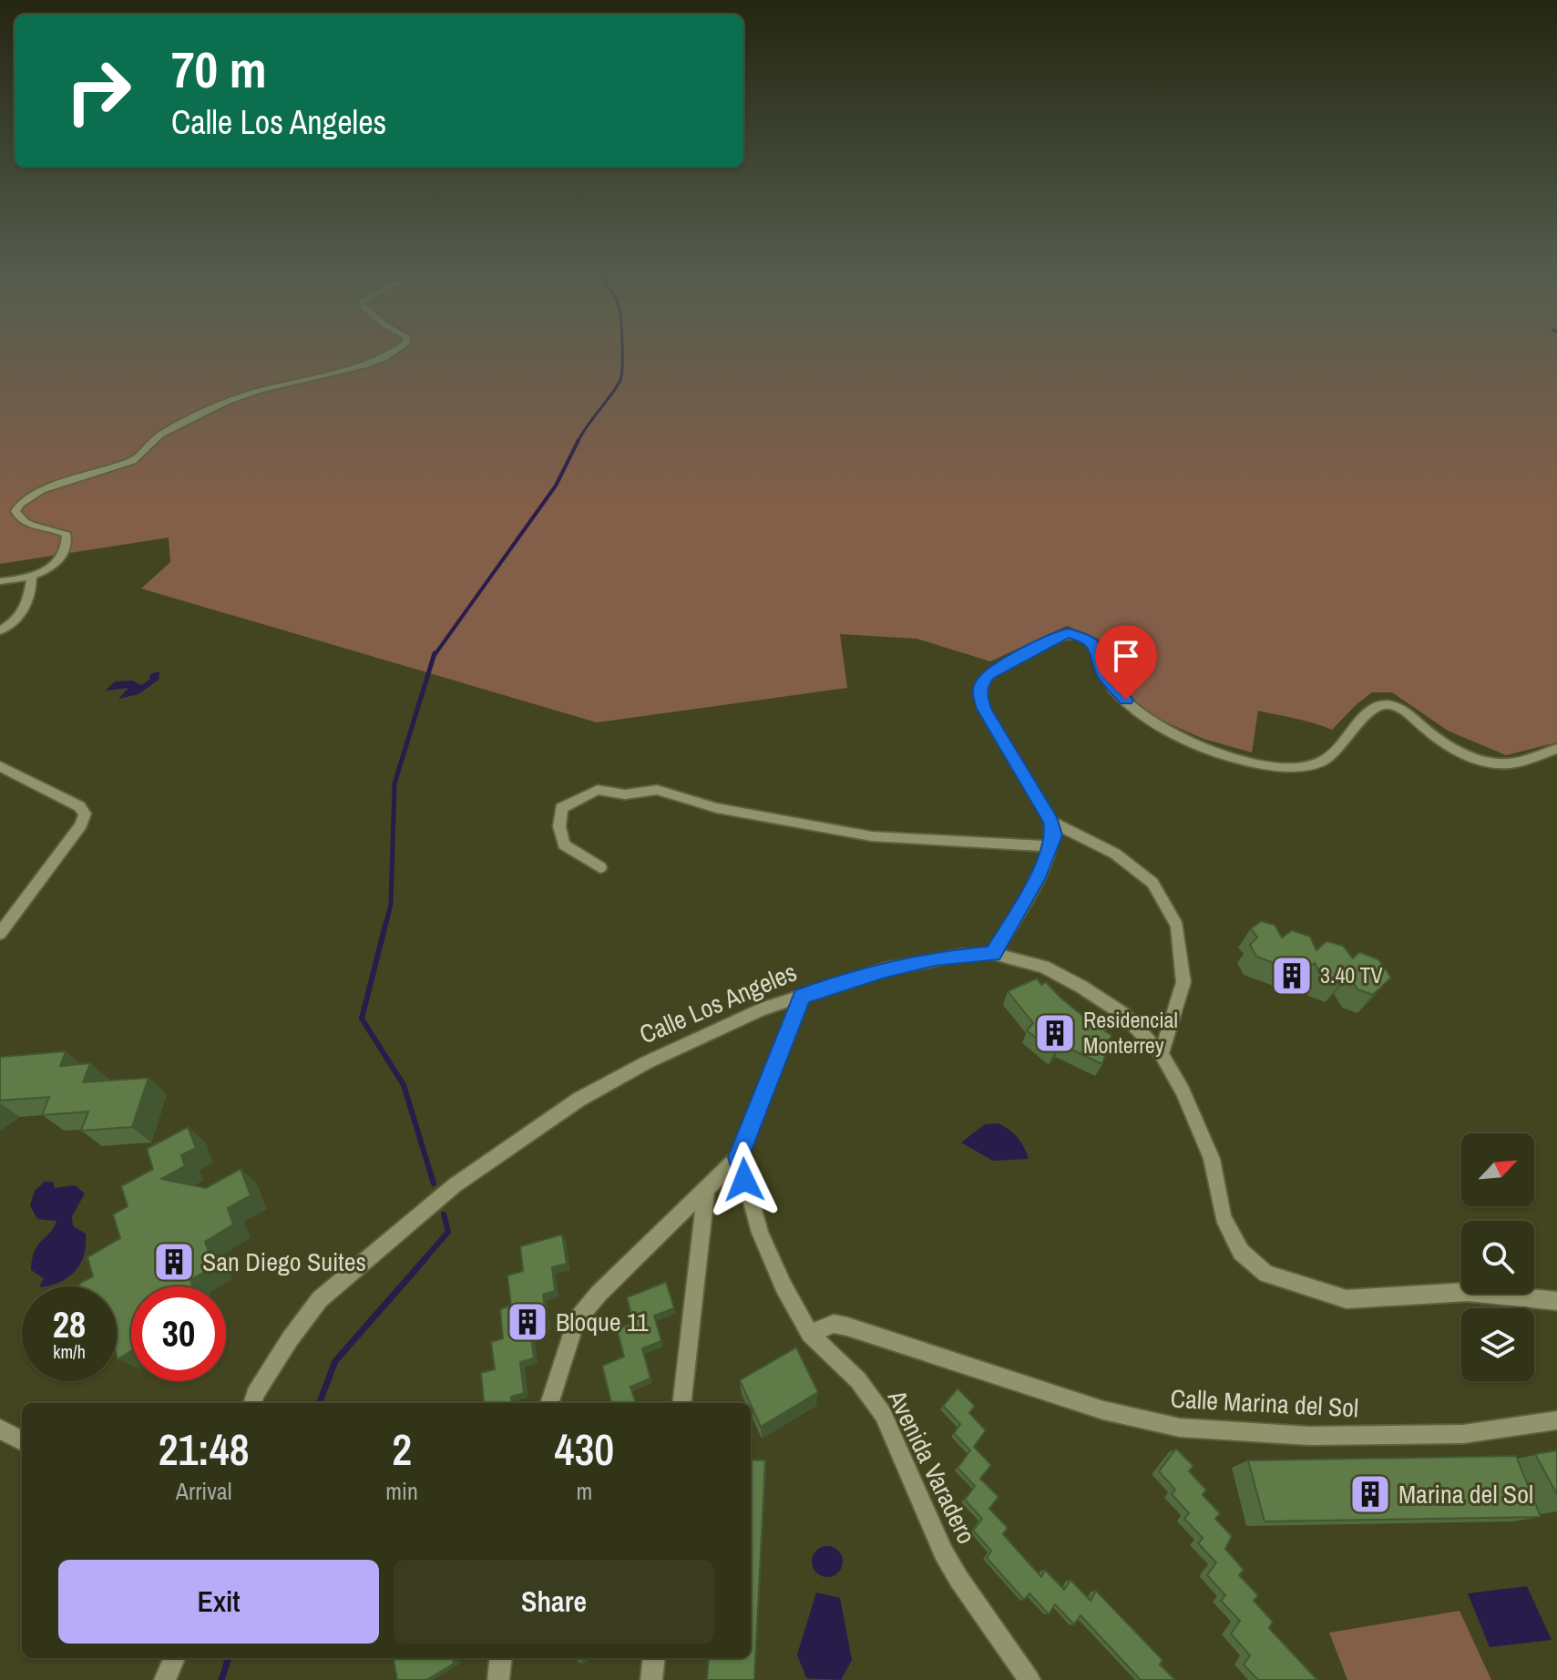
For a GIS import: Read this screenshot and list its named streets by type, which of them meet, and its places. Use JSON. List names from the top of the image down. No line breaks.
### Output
{"streets":{"street":["Calle Los Angeles","Calle Marina del Sol","Avenida Varadero"]},"crossings":[["Calle Marina del Sol","Avenida Varadero"]],"places":{"building":["3.40 TV","Residencial Monterrey","San Diego Suites","Bloque 11","Marina del Sol"]},"north":"top right","page":{"turn":["70 m","Calle Los Angeles"],"speed":"28 km/h","limit":"30","eta":["21:48","Arrival","2","min","430","m"],"buttons":["Exit","Share"]}}
